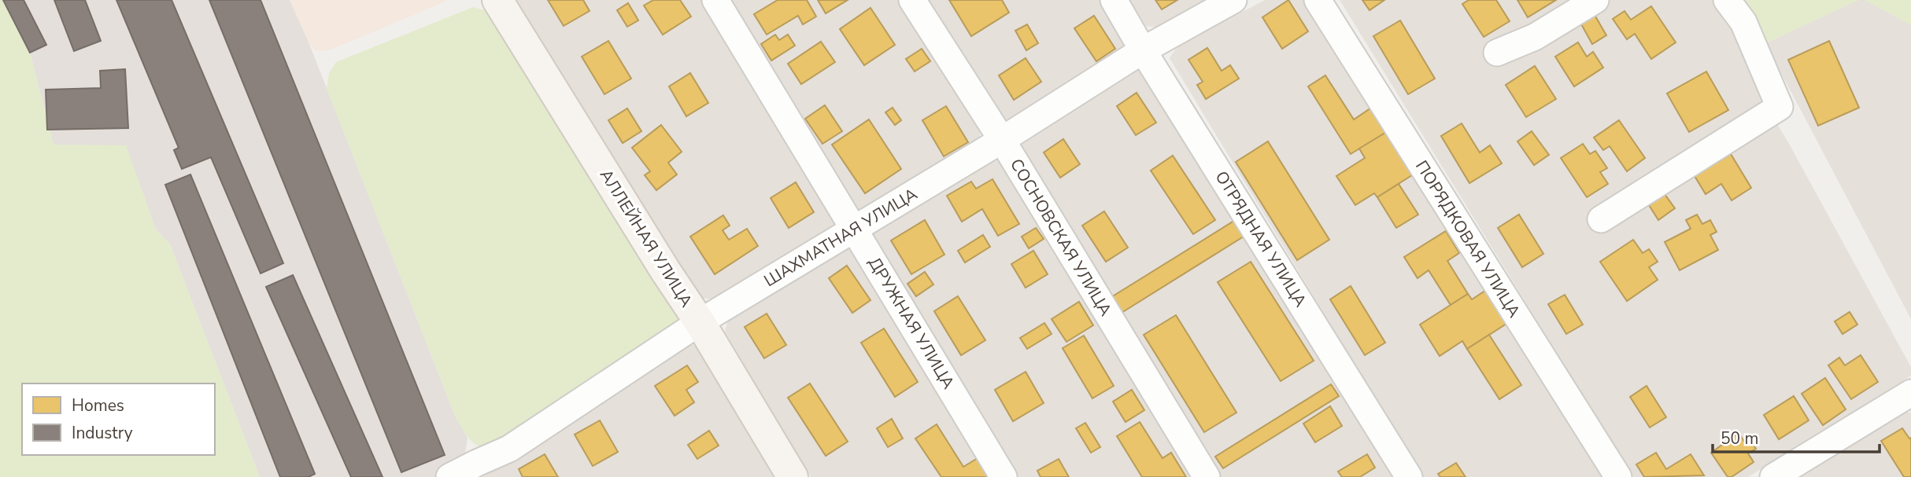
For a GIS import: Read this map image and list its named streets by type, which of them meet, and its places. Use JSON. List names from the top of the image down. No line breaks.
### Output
{"streets":{"street":["ШАХМАТНАЯ УЛИЦА","СОСНОВСКАЯ УЛИЦА","АЛЛЕЙНАЯ УЛИЦА","ОТРЯДНАЯ УЛИЦА","ПОРЯДКОВАЯ УЛИЦА","ДРУЖНАЯ УЛИЦА"]},"crossings":[["ШАХМАТНАЯ УЛИЦА","СОСНОВСКАЯ УЛИЦА"],["ШАХМАТНАЯ УЛИЦА","АЛЛЕЙНАЯ УЛИЦА"],["ШАХМАТНАЯ УЛИЦА","ОТРЯДНАЯ УЛИЦА"],["ШАХМАТНАЯ УЛИЦА","ДРУЖНАЯ УЛИЦА"]],"legend":["Homes","Industry"],"scale_bar":"50 m"}
